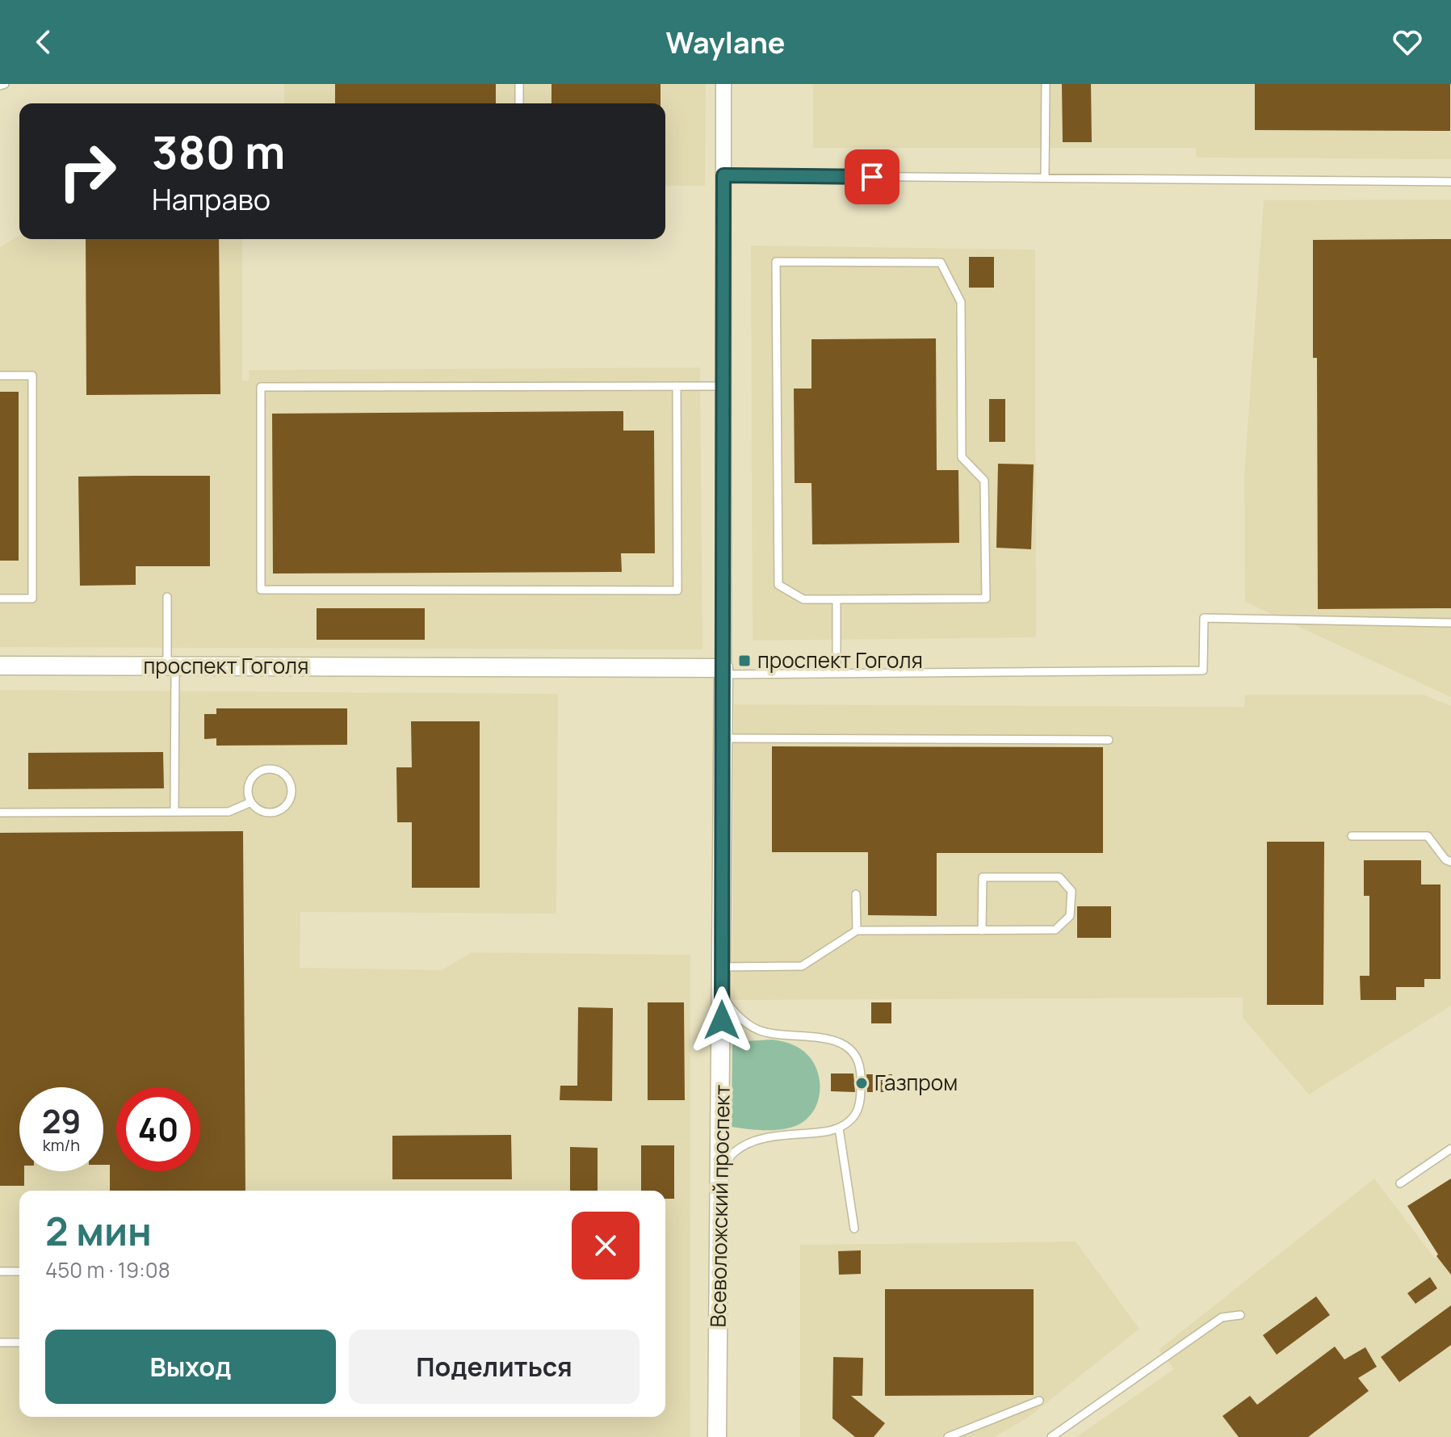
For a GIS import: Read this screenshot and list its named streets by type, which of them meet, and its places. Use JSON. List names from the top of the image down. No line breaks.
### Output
{"streets":{"street":["проспект Гоголя","Всеволожский проспект"]},"crossings":[["проспект Гоголя","Всеволожский проспект"]],"places":{"transit":["проспект Гоголя"],"other":["Газпром"]},"page":{"header":"Waylane","turn":["380 m","Направо"],"speed":"29 km/h","limit":"40","heading":["2 мин","450 m · 19:08"],"buttons":["Выход","Поделиться"]}}
